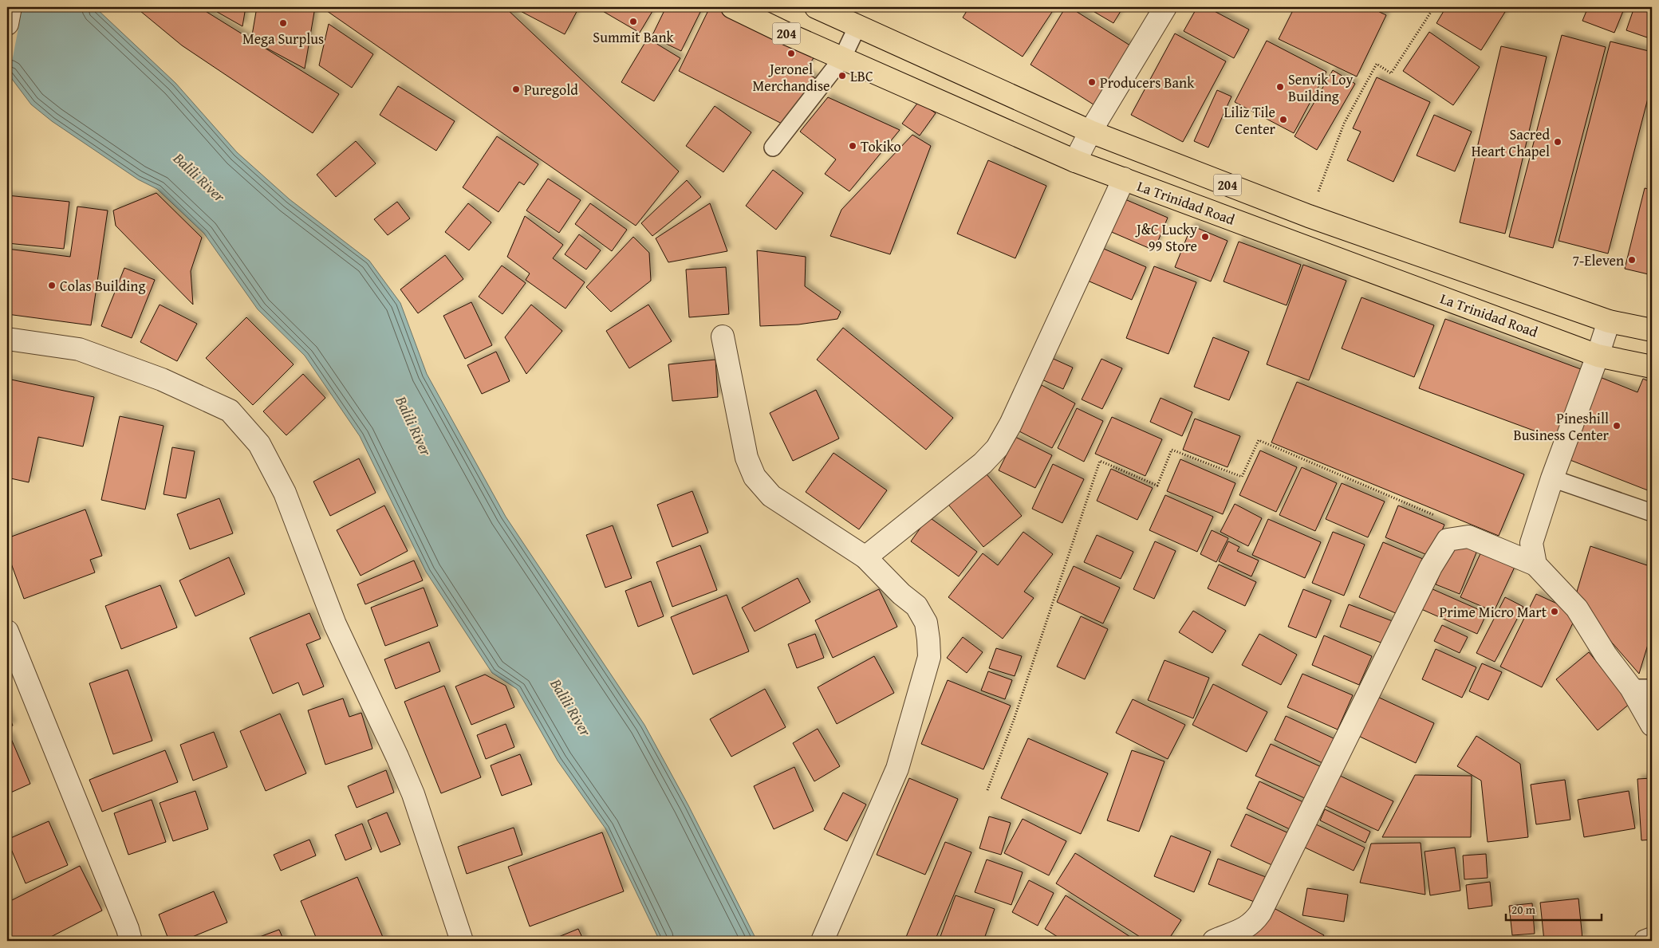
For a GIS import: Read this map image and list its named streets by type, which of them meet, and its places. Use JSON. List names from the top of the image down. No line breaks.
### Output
{"streets":{"highway":["204","La Trinidad Road"]},"water":["Balili River"],"places":["Summit Bank","Mega Surplus","Jeronel Merchandise","LBC","Producers Bank","Senvik Loy Building","Puregold","Liliz Tile Center","Sacred Heart Chapel","Tokiko","J&C Lucky 99 Store","7-Eleven","Colas Building","Pineshill Business Center","Prime Micro Mart"],"scale_bar":"20 m"}
